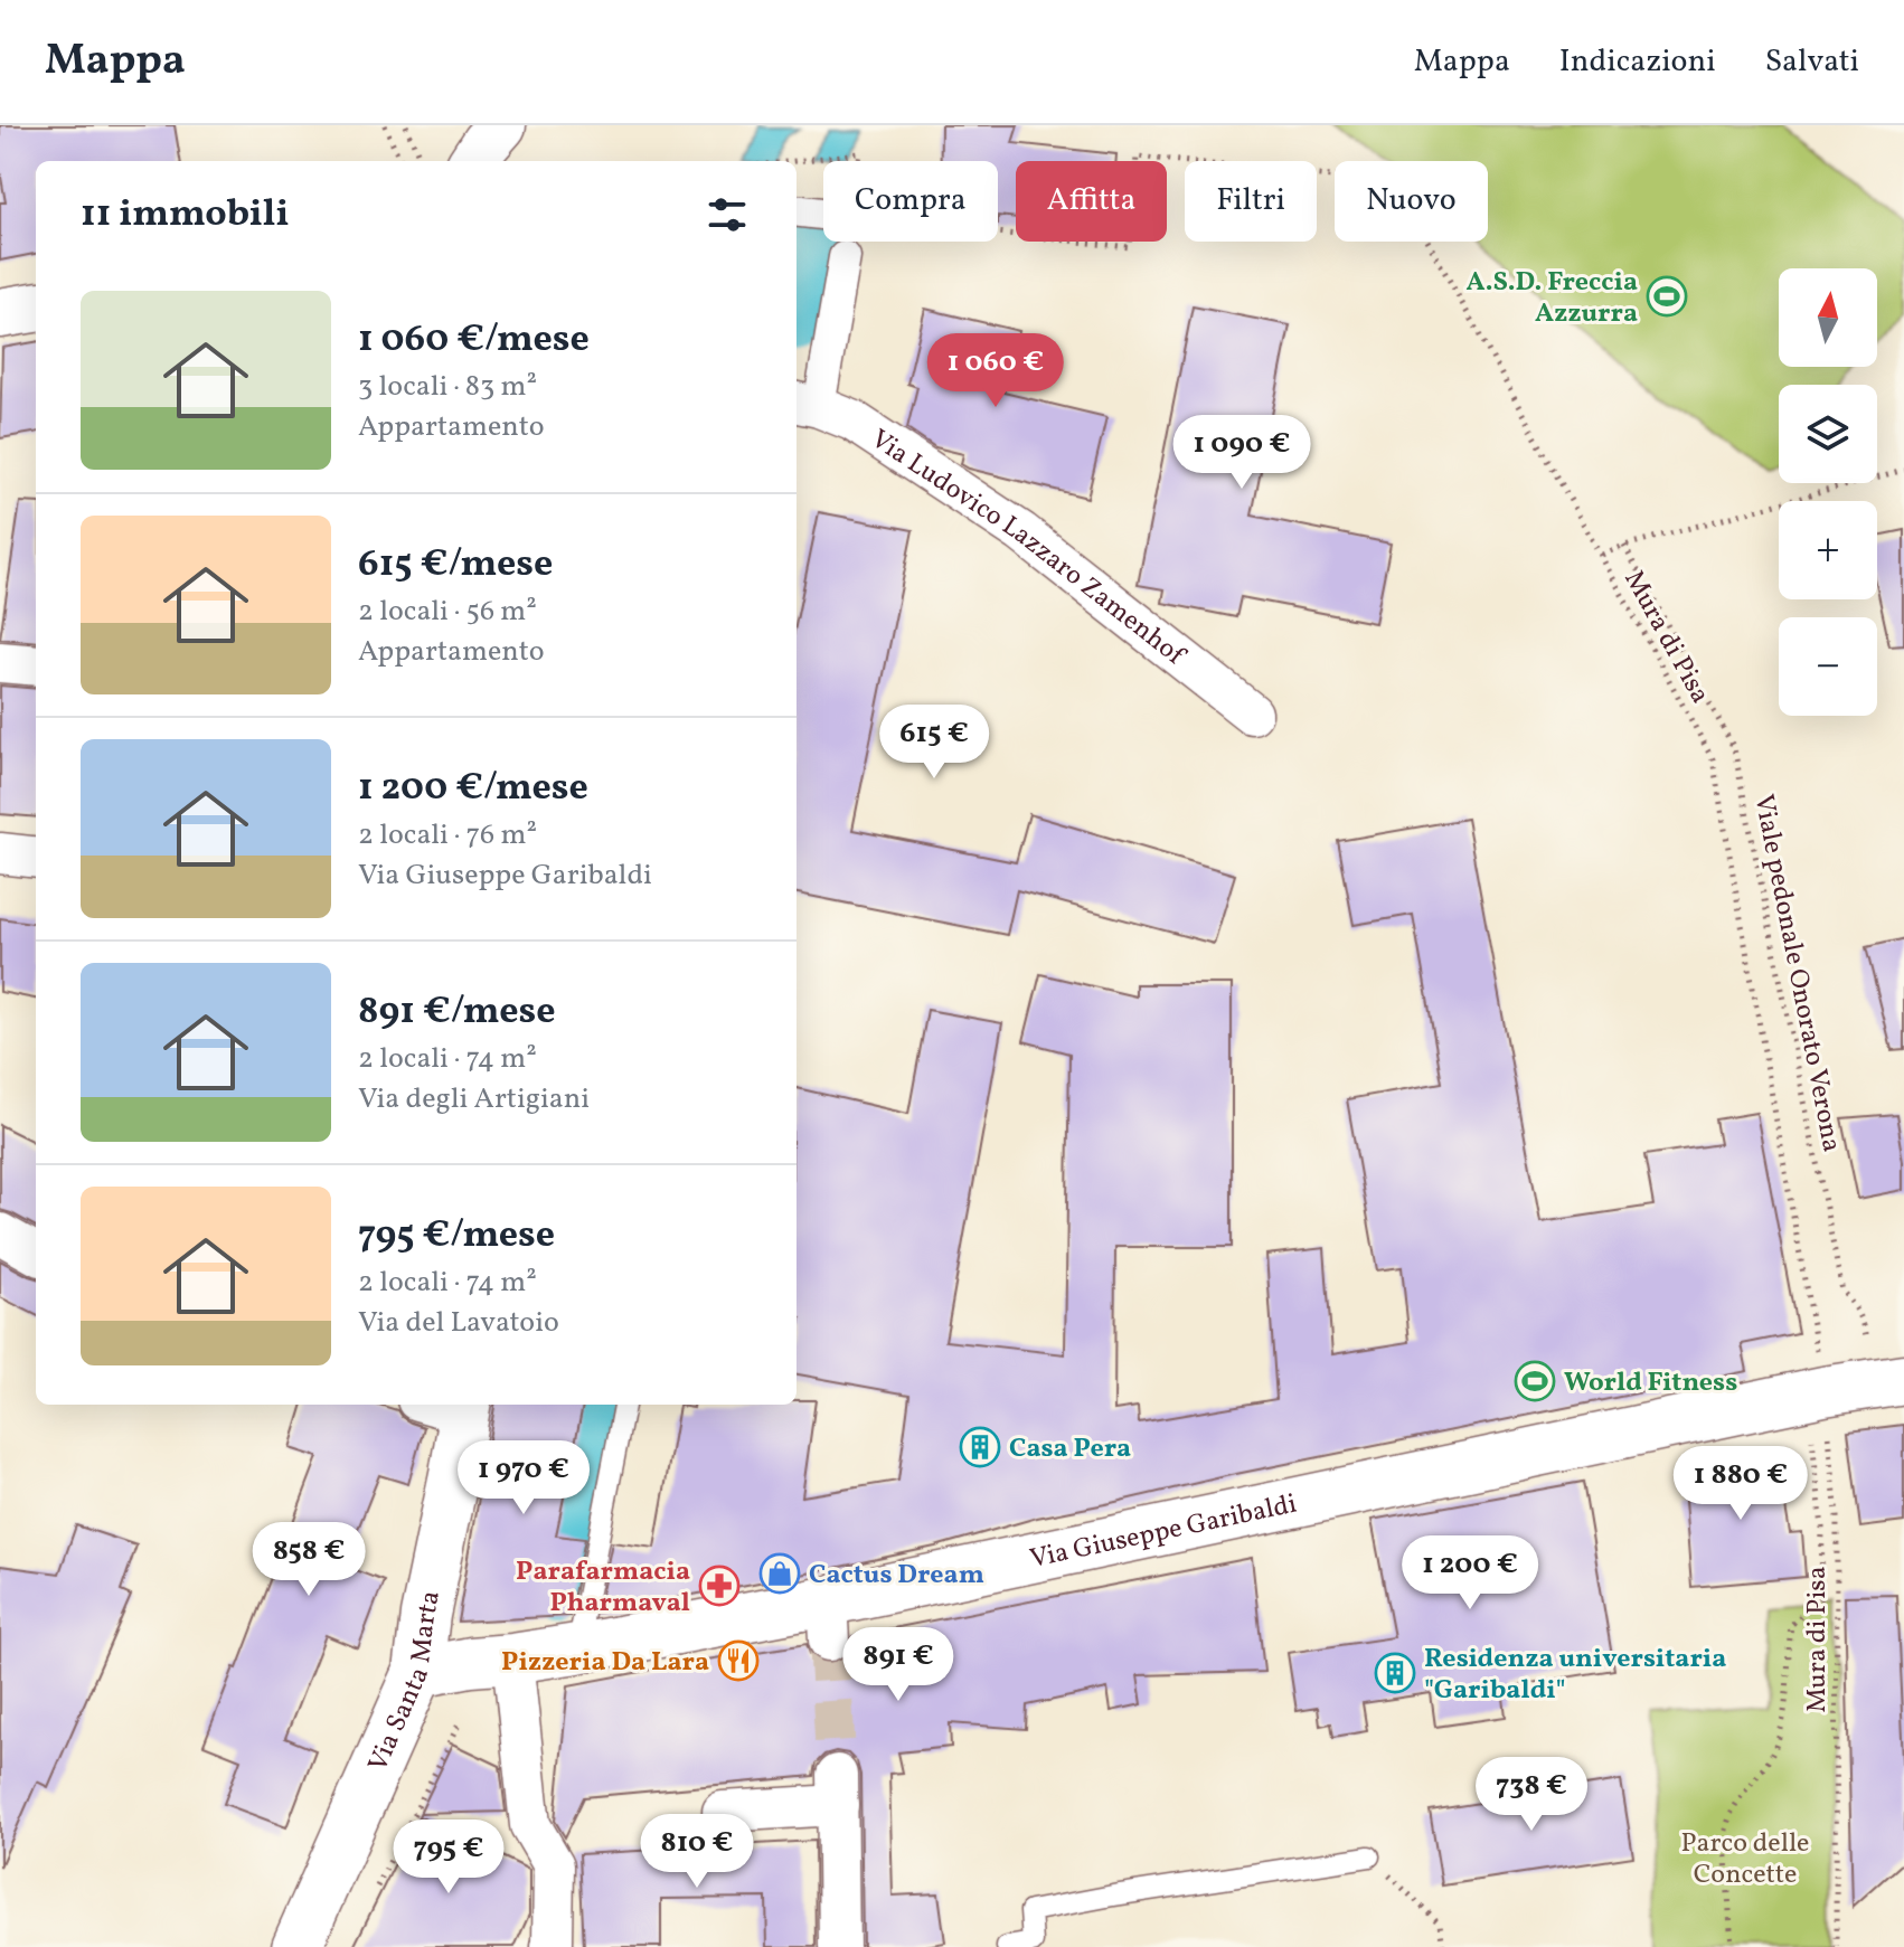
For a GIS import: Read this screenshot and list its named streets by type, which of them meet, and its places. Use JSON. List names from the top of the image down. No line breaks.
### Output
{"streets":{"street":["Via Ludovico Lazzaro Zamenhof","Via Giuseppe Garibaldi","Via Santa Marta"],"path":["Mura di Pisa","Viale pedonale Onorato Verona"]},"crossings":[["Mura di Pisa","Via Giuseppe Garibaldi"],["Viale pedonale Onorato Verona","Via Giuseppe Garibaldi"],["Via Giuseppe Garibaldi","Via Santa Marta"]],"parks":["Parco delle Concette"],"places":{"sports":["A.S.D. Freccia Azzurra","World Fitness"],"building":["Casa Pera","Residenza universitaria \"Garibaldi\""],"shop":["Cactus Dream"],"pharmacy":["Parafarmacia Pharmaval"],"restaurant":["Pizzeria Da Lara"]},"north":"top","page":{"header":"Mappa","nav":["Mappa","Indicazioni","Salvati"],"chip":["Compra","Affitta","Filtri","Nuovo"],"heading":"11 immobili","map_buttons":["+","−"],"list":[{"name":"1 060 €/mese","note":"3 locali · 83 m² · Appartamento"},{"name":"615 €/mese","note":"2 locali · 56 m² · Appartamento"},{"name":"1 200 €/mese","note":"2 locali · 76 m² · Via Giuseppe Garibaldi"},{"name":"891 €/mese","note":"2 locali · 74 m² · Via degli Artigiani"},{"name":"795 €/mese","note":"2 locali · 74 m² · Via del Lavatoio"}],"price":["1 060 €","1 090 €","615 €","1 970 €","1 880 €","858 €","1 200 €","891 €","738 €","810 €","795 €"]}}
